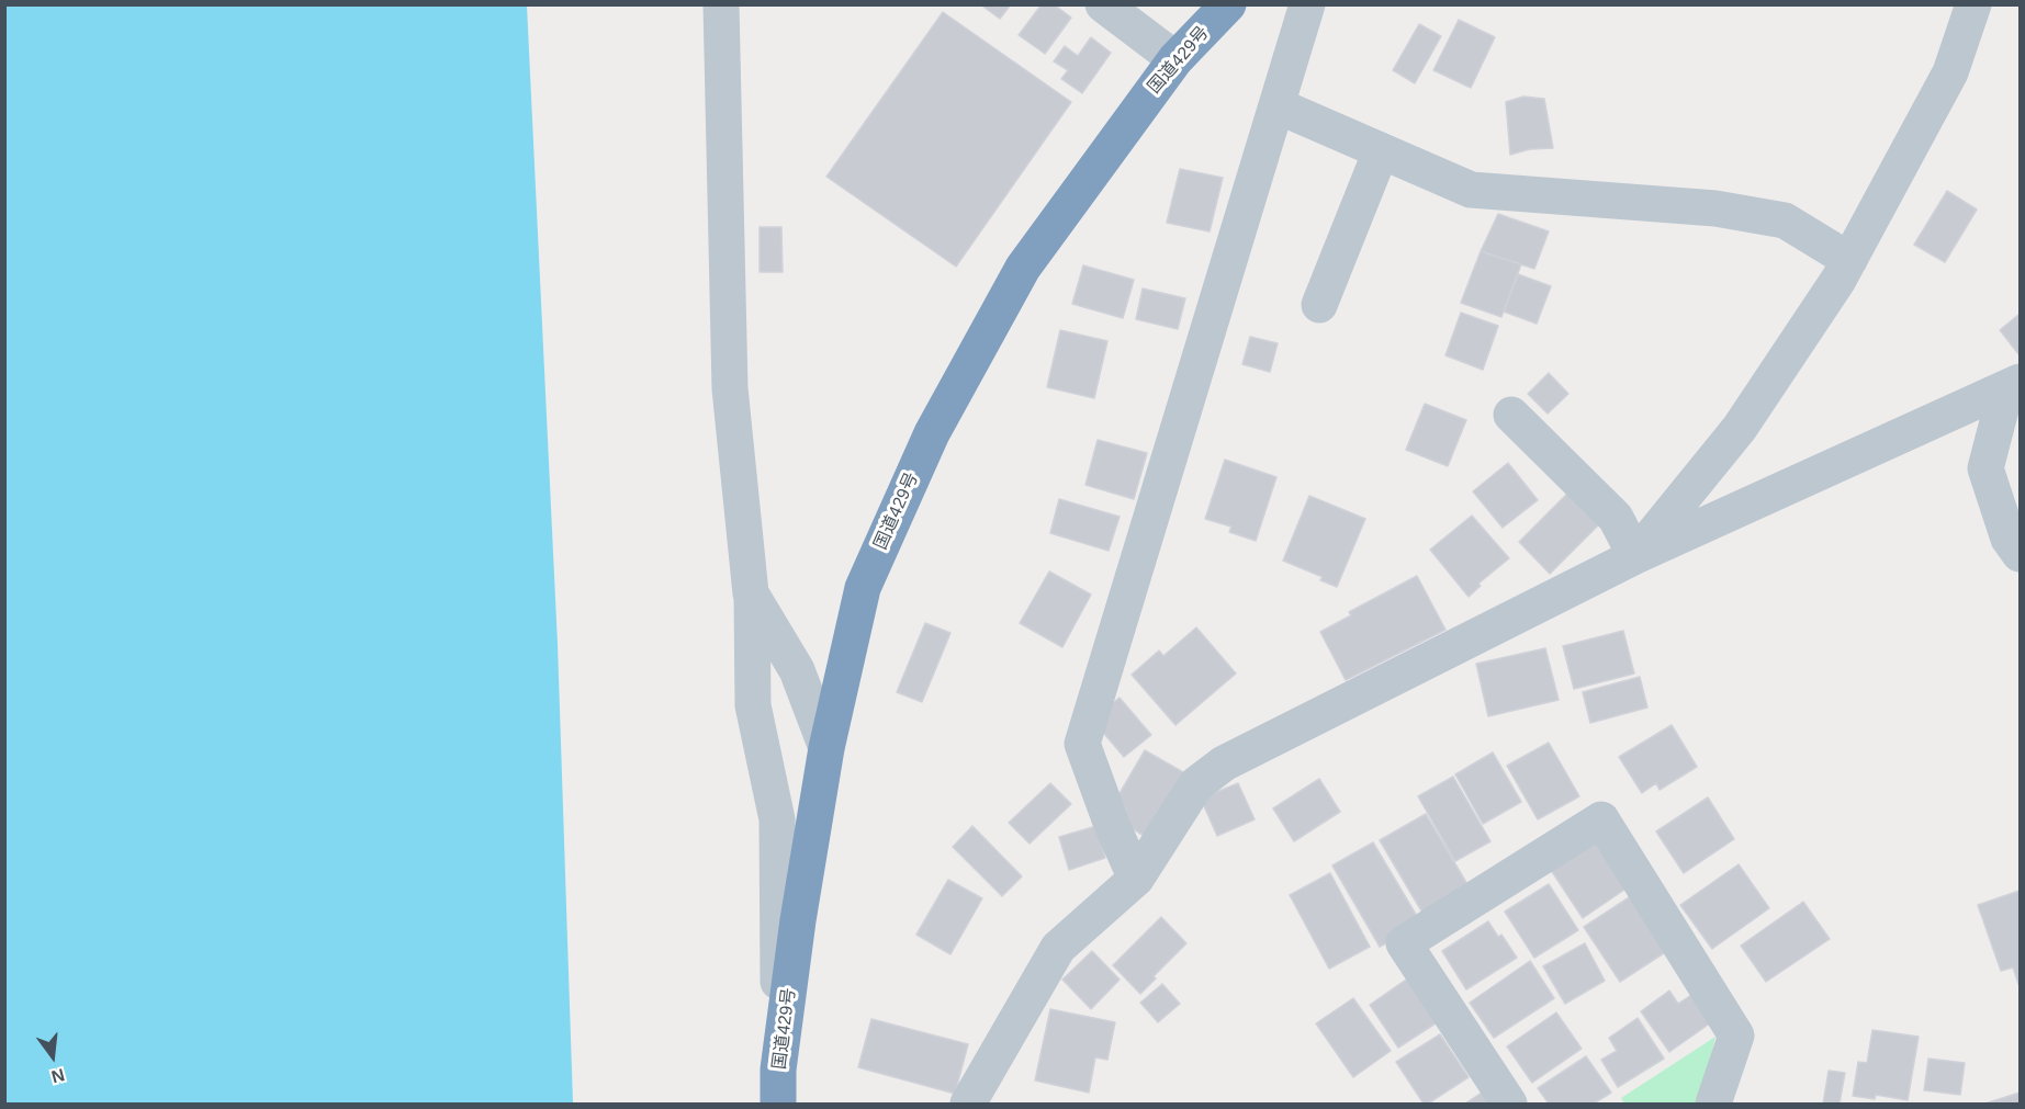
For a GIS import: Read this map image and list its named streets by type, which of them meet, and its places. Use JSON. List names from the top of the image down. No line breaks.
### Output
{"streets":{"highway":["国道429号"]},"north":"bottom"}
